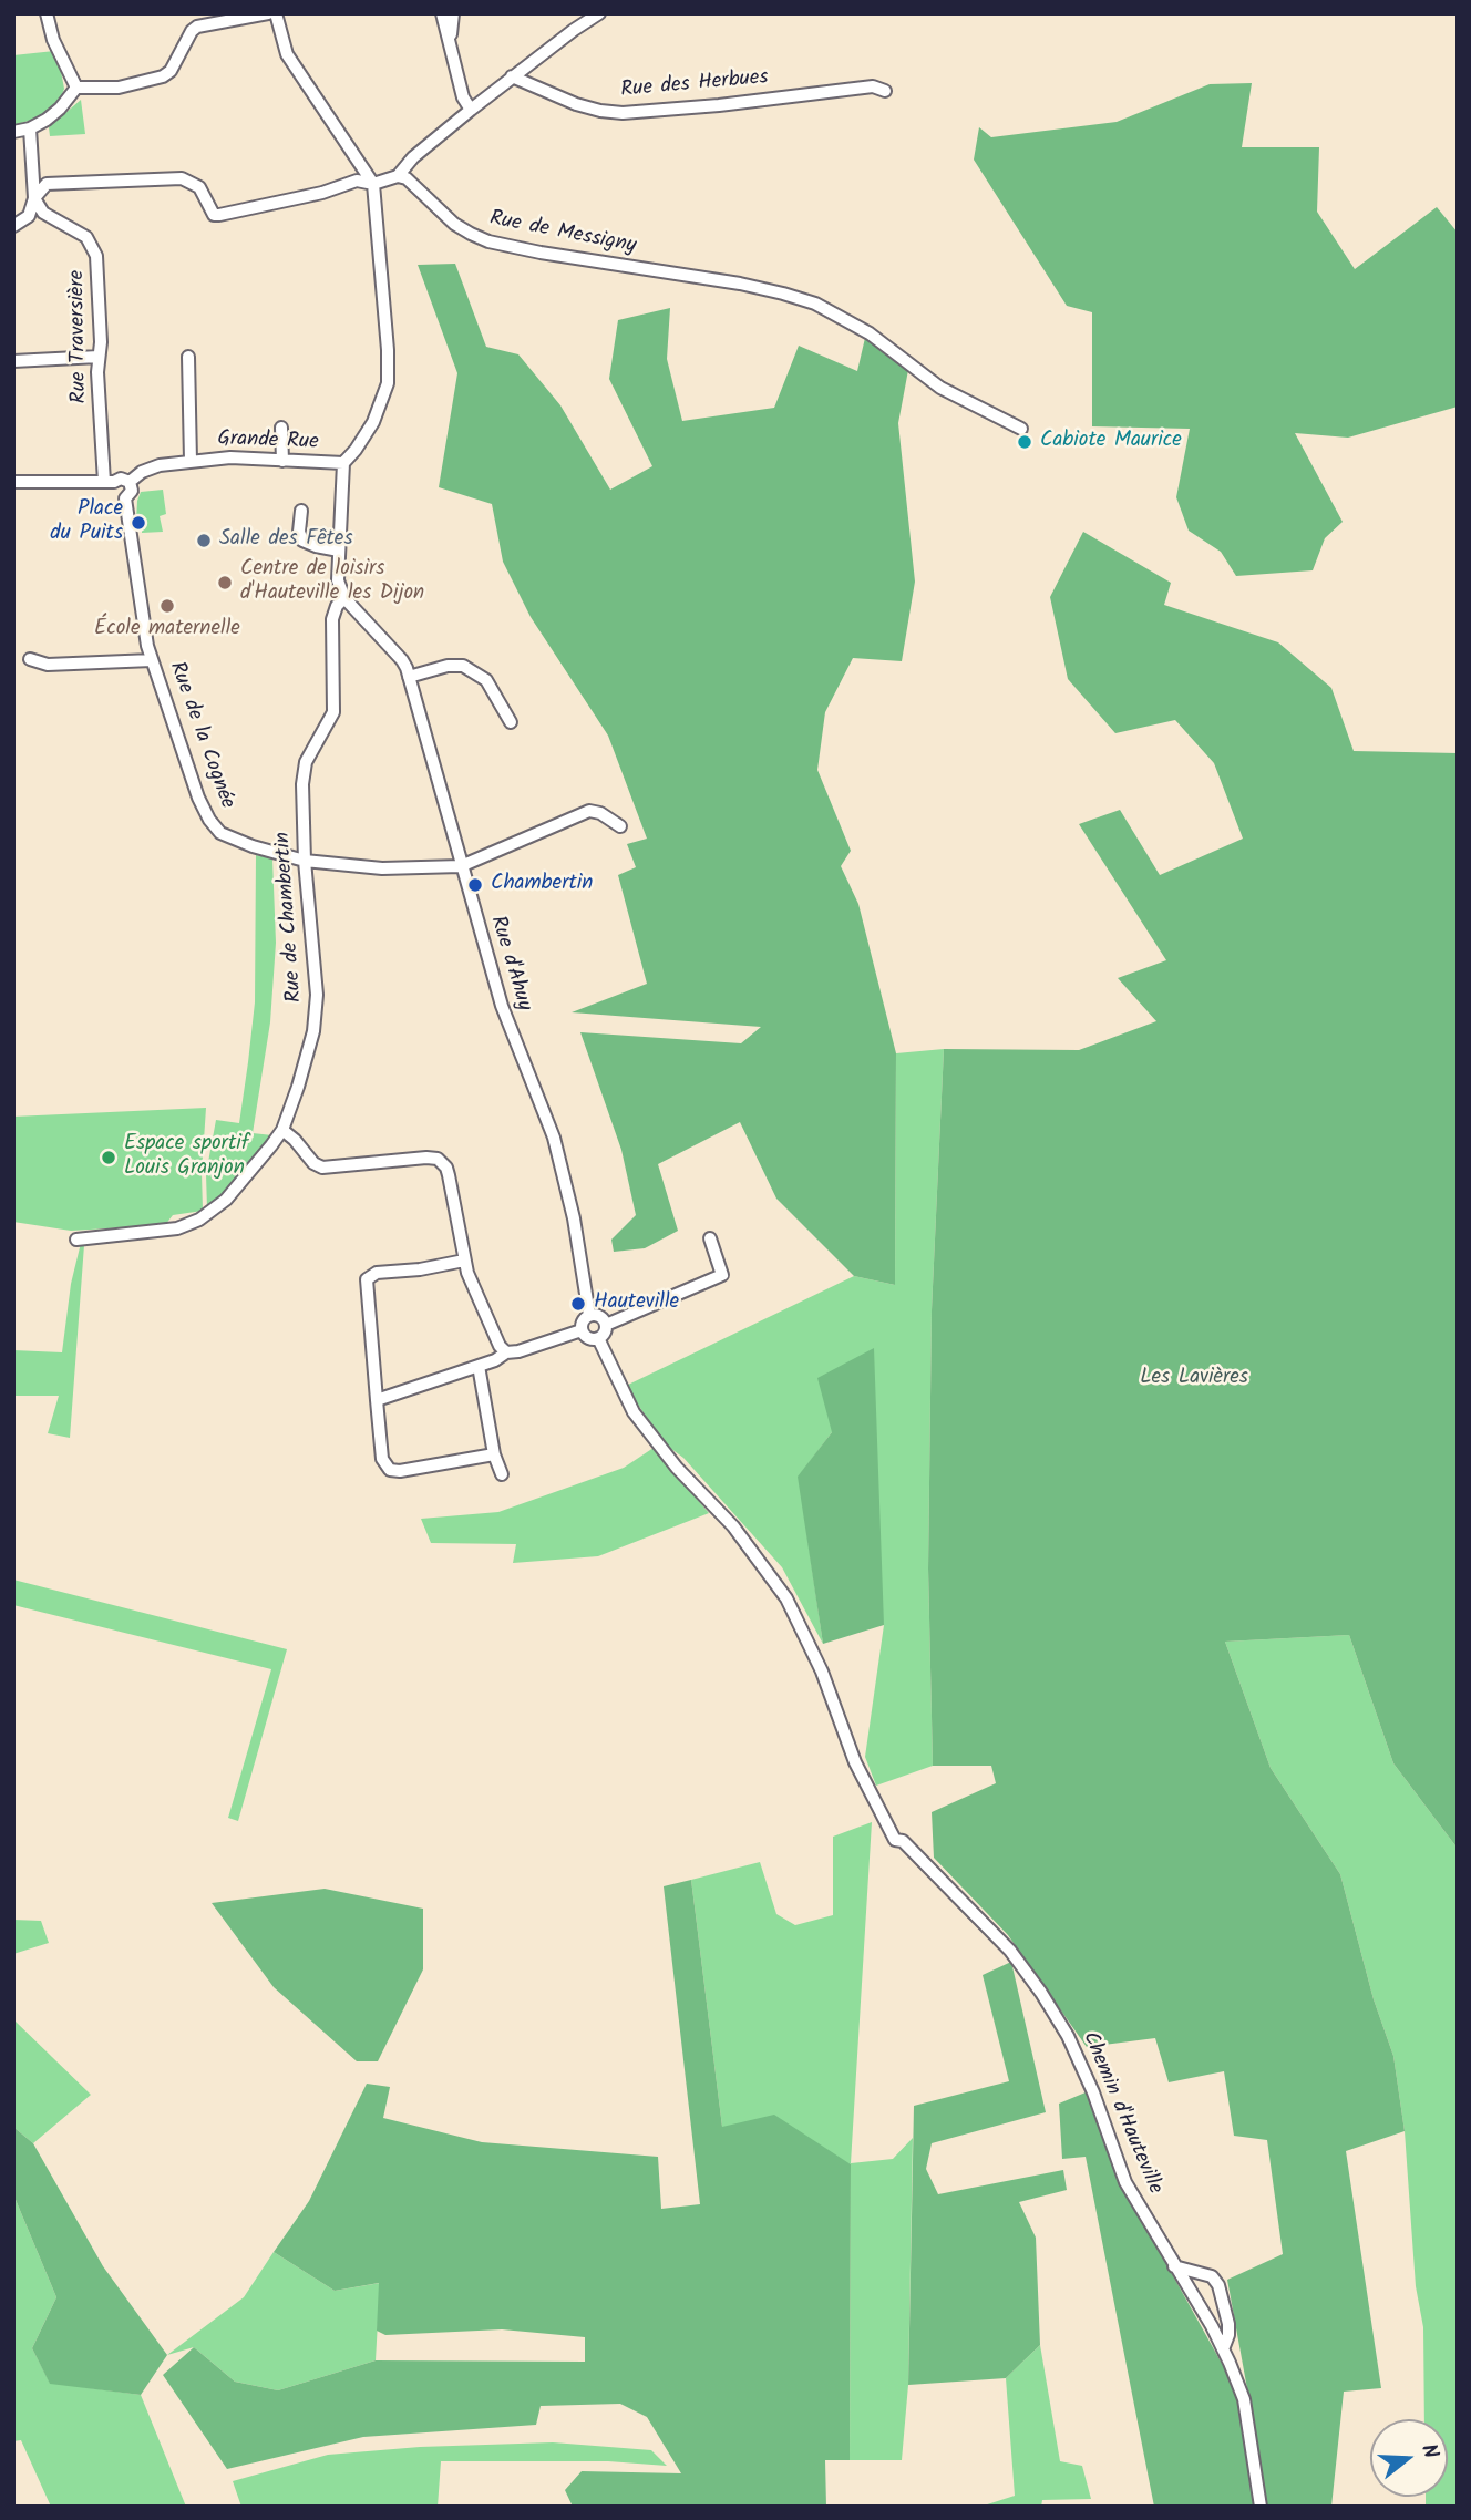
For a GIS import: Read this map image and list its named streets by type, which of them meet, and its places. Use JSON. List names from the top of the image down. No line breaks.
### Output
{"streets":{"street":["Rue des Herbues","Rue de Messigny","Rue Traversière","Grande Rue","Rue de la Cognée","Rue de Chambertin","Rue d'Ahuy","Chemin d'Hauteville"]},"crossings":[["Rue Traversière","Grande Rue"],["Rue Traversière","Rue de la Cognée"],["Grande Rue","Rue de la Cognée"],["Grande Rue","Rue de Chambertin"],["Rue de la Cognée","Rue de Chambertin"],["Rue de la Cognée","Rue d'Ahuy"],["Rue de Chambertin","Rue d'Ahuy"],["Rue d'Ahuy","Chemin d'Hauteville"]],"parks":["Les Lavières"],"places":["Cabiote Maurice","Place du Puits","Salle des Fêtes","Centre de loisirs d'Hauteville les Dijon","École maternelle","Chambertin","Espace sportif Louis Granjon","Hauteville"],"north":"right"}
